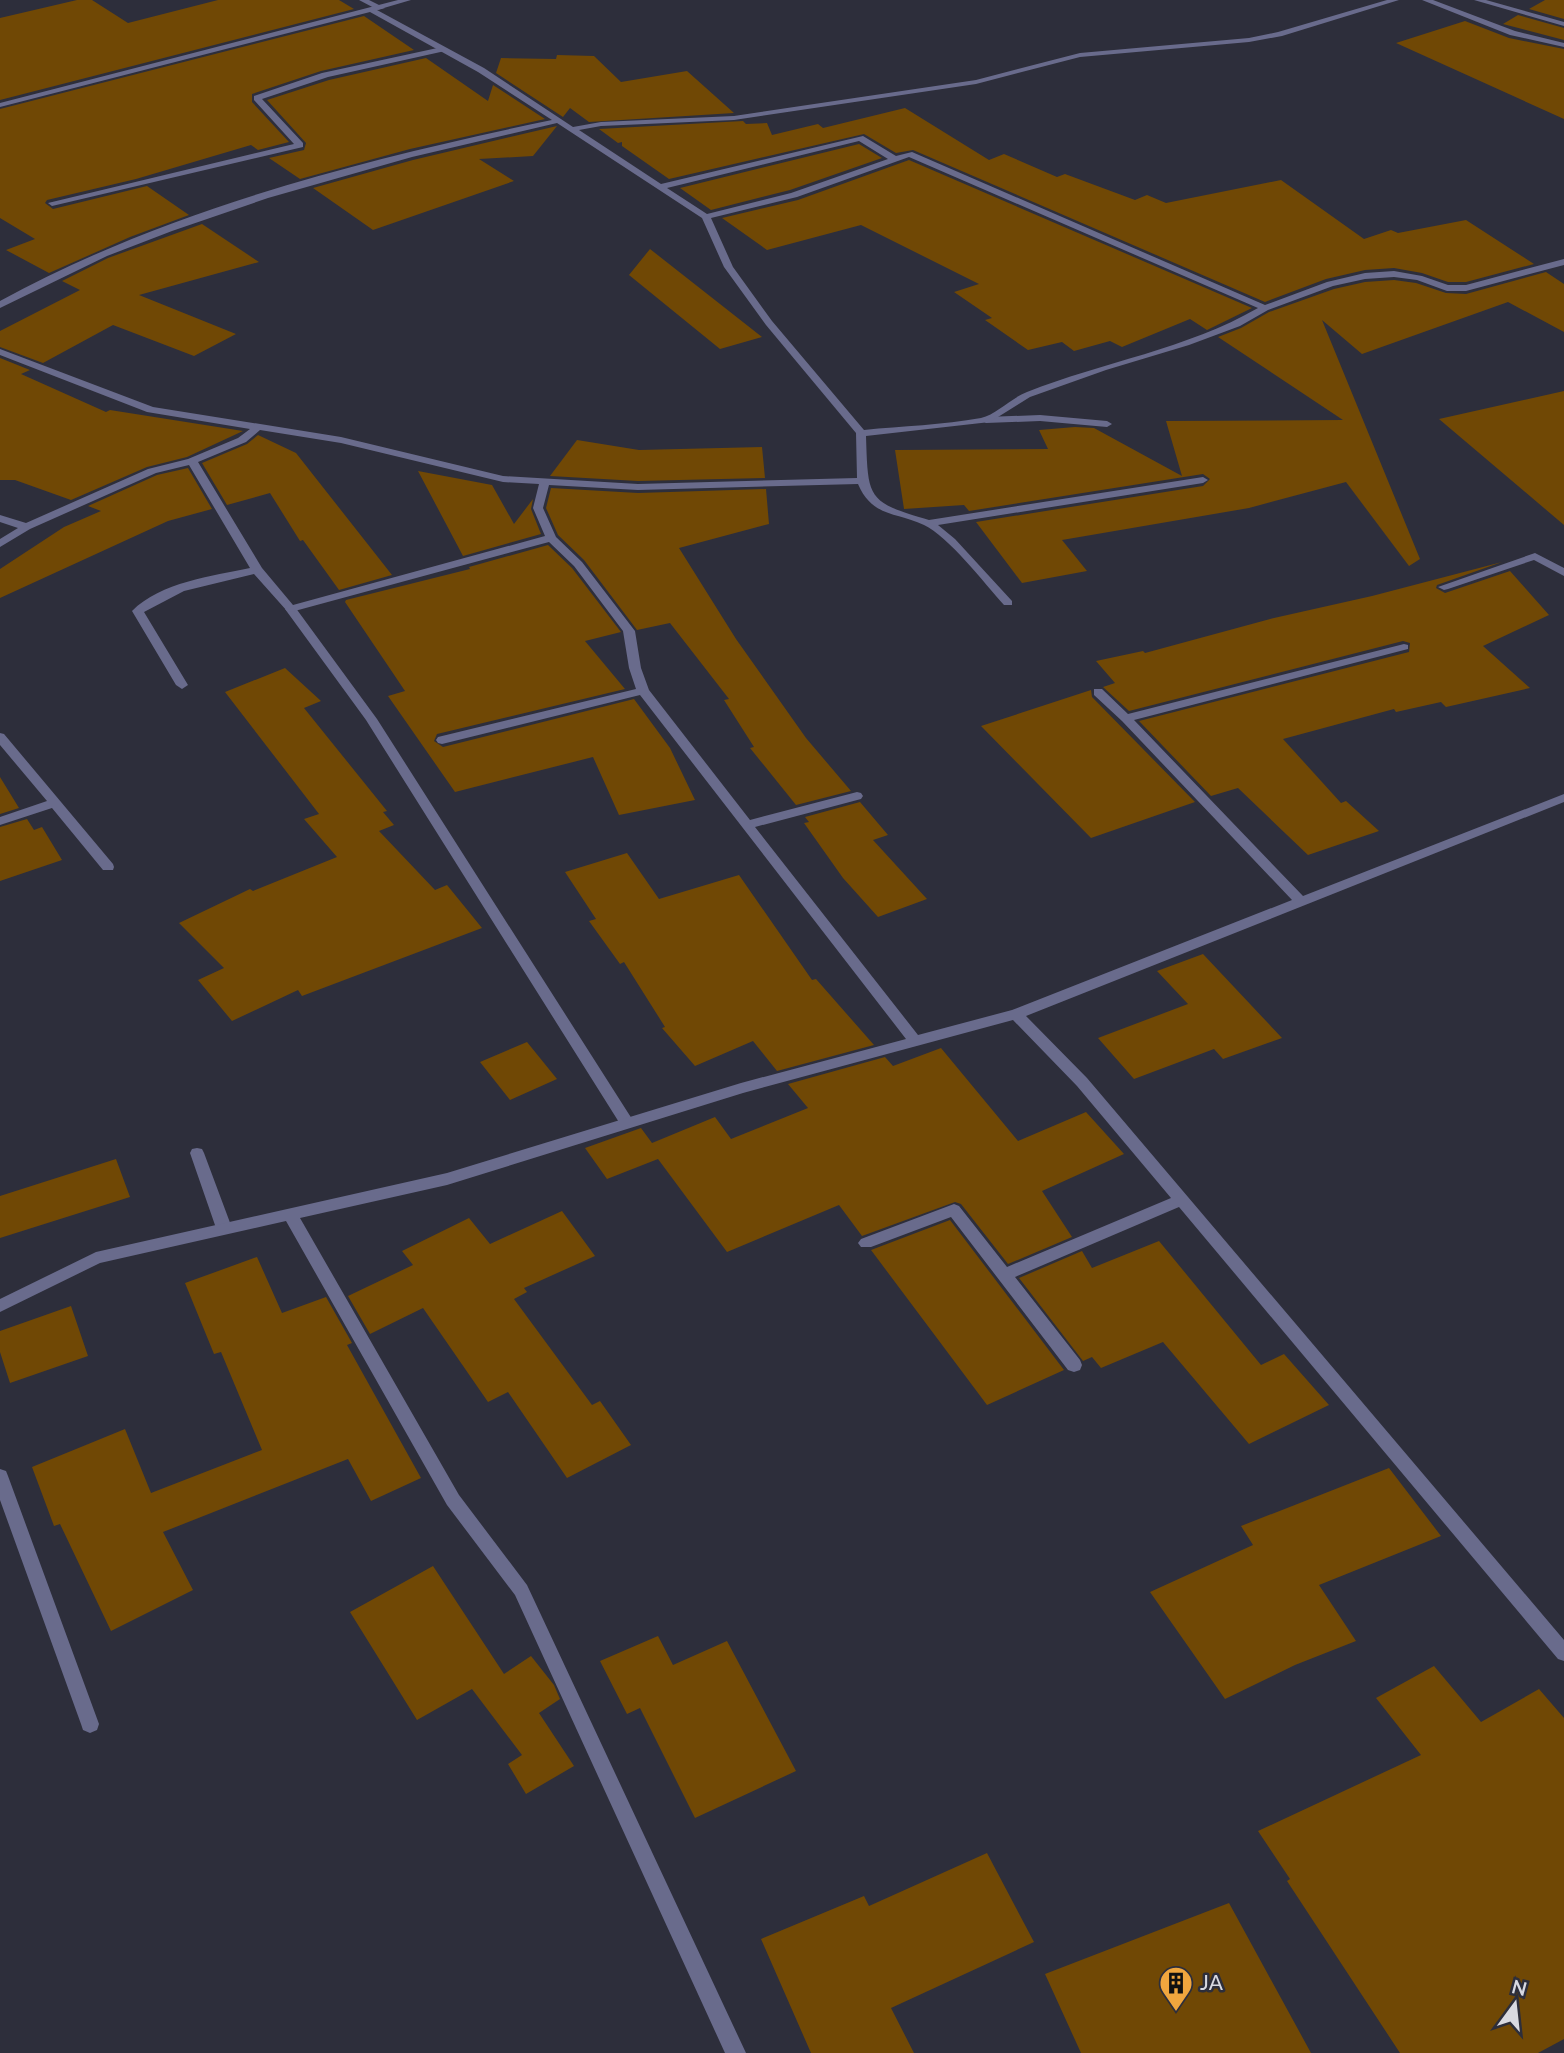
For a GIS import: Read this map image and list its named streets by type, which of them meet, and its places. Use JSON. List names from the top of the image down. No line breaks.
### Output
{"places":{"building":["JA"]},"north":"top"}
